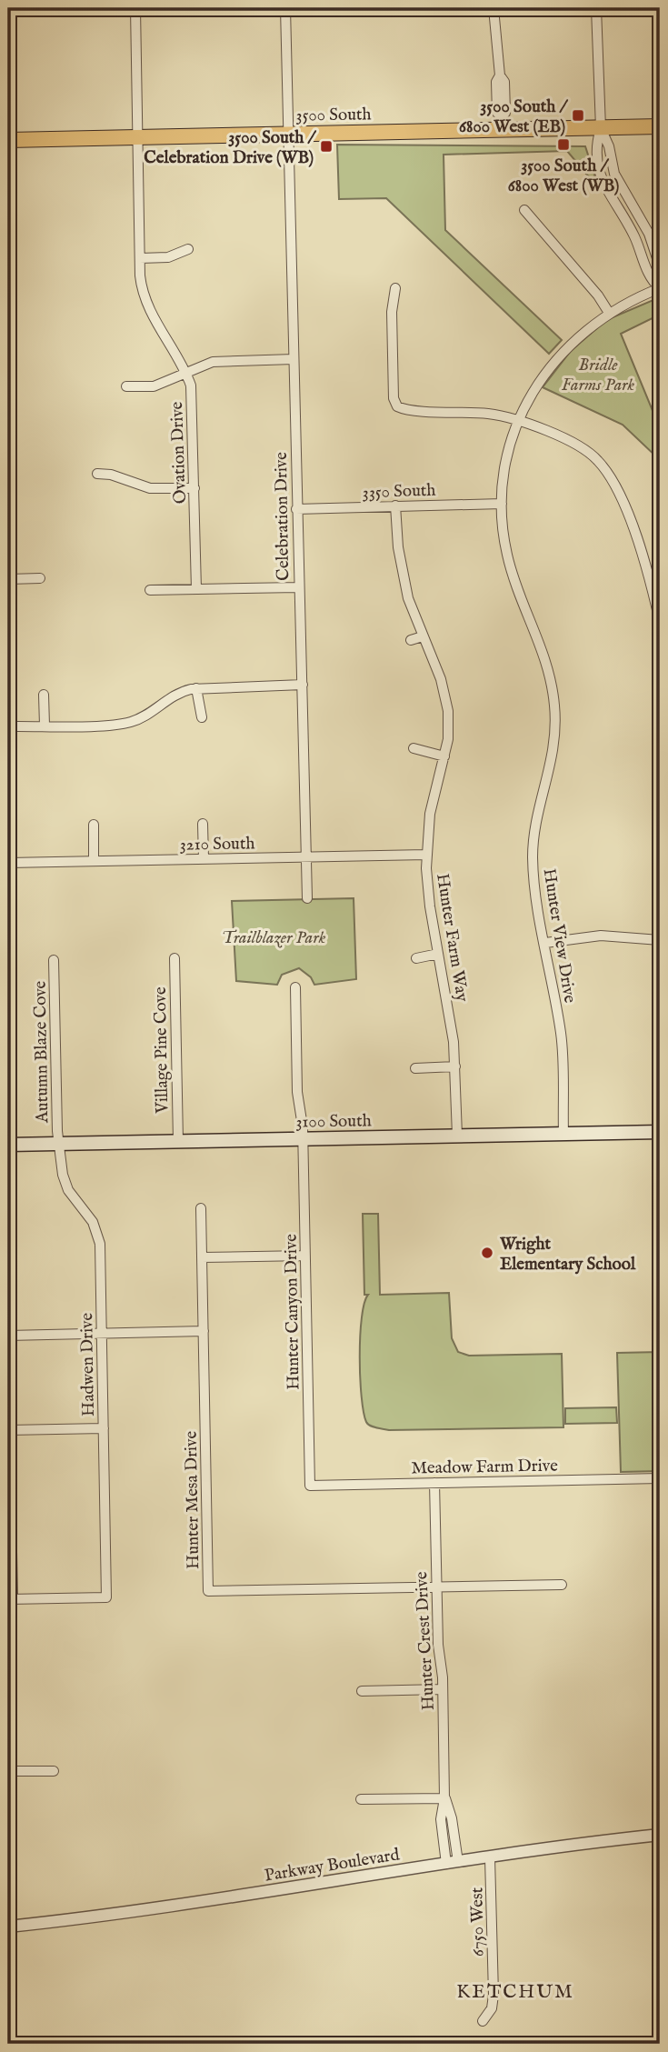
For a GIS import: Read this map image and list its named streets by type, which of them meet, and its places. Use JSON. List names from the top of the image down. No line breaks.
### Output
{"streets":{"main road":["3500 South","3100 South"],"street":["Ovation Drive","3350 South","Celebration Drive","3210 South","Hunter View Drive","Hunter Farm Way","Village Pine Cove","Autumn Blaze Cove","Hunter Canyon Drive","Hadwen Drive","Meadow Farm Drive","Hunter Mesa Drive","Hunter Crest Drive","Parkway Boulevard","6750 West"]},"crossings":[["3500 South","Ovation Drive"],["3500 South","Celebration Drive"],["3350 South","Celebration Drive"],["3350 South","Hunter View Drive"],["3350 South","Hunter Farm Way"],["Celebration Drive","3210 South"],["3210 South","Hunter Farm Way"],["Hunter View Drive","3100 South"],["Hunter Farm Way","3100 South"],["Village Pine Cove","3100 South"],["Autumn Blaze Cove","3100 South"],["Autumn Blaze Cove","Hadwen Drive"],["3100 South","Hunter Canyon Drive"],["3100 South","Hadwen Drive"],["Hunter Canyon Drive","Meadow Farm Drive"],["Meadow Farm Drive","Hunter Crest Drive"],["Hunter Mesa Drive","Hunter Crest Drive"],["Hunter Crest Drive","Parkway Boulevard"],["Parkway Boulevard","6750 West"]],"districts":["KETCHUM"],"parks":["Bridle Farms Park","Trailblazer Park"],"places":{"transit":["3500 South / 6800 West (EB)","3500 South / 6800 West (WB)","3500 South / Celebration Drive (WB)"],"other":["Wright Elementary School"]}}
